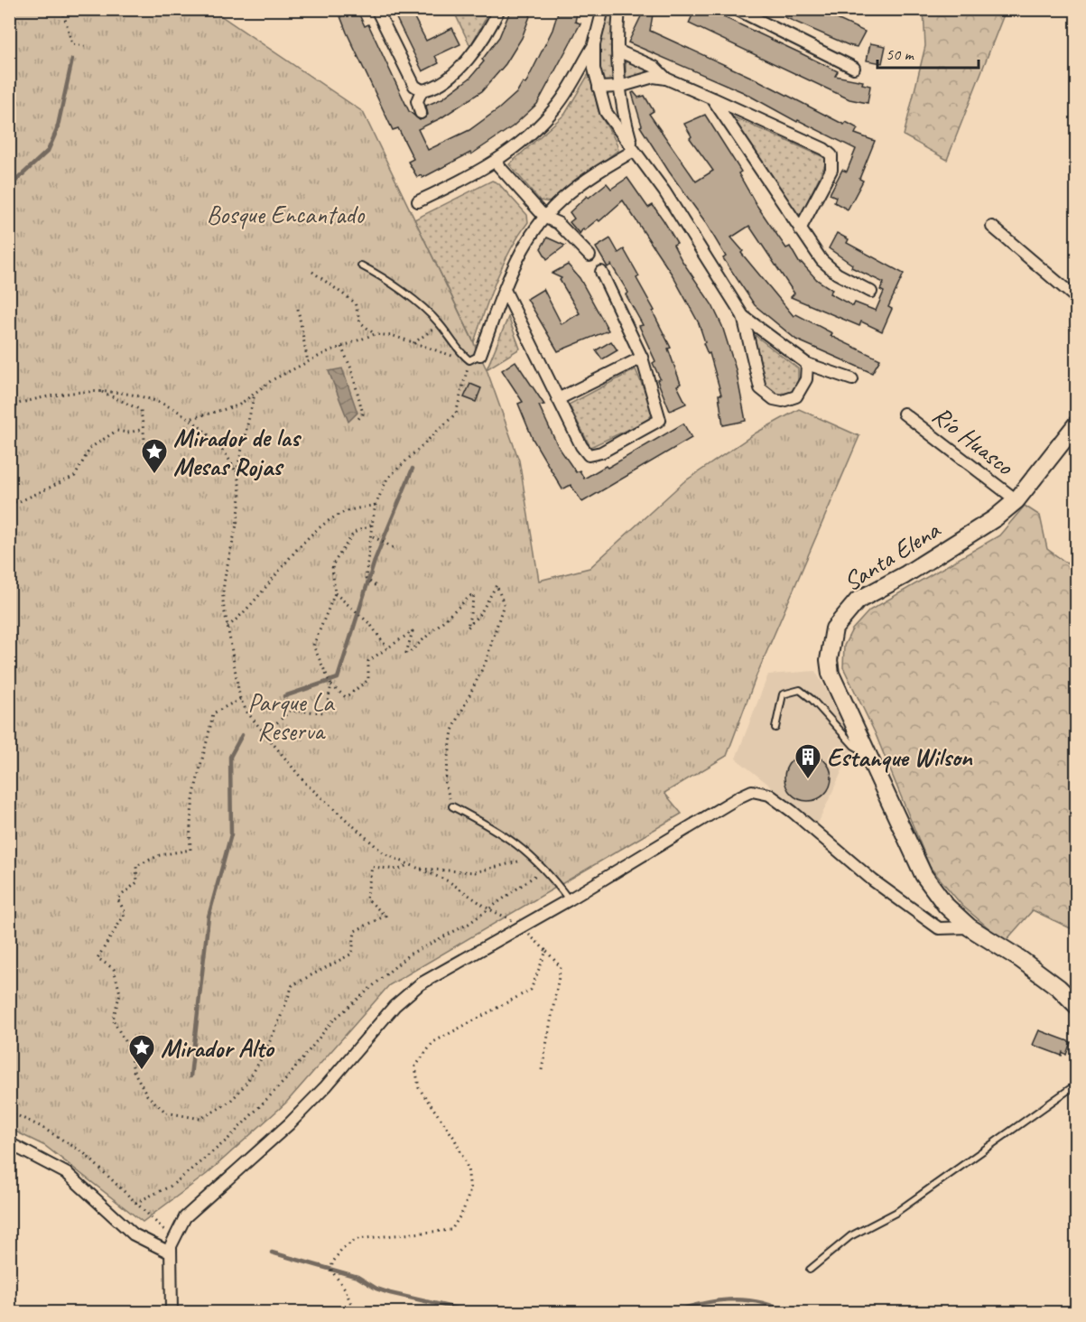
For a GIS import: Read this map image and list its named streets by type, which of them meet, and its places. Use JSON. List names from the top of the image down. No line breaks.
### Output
{"streets":{"street":["Río Huasco","Santa Elena"]},"crossings":[["Río Huasco","Santa Elena"]],"parks":["Bosque Encantado","Parque La Reserva"],"places":{"place":["Mirador de las Mesas Rojas","Mirador Alto"],"building":["Estanque Wilson"]},"scale_bar":"50 m"}
